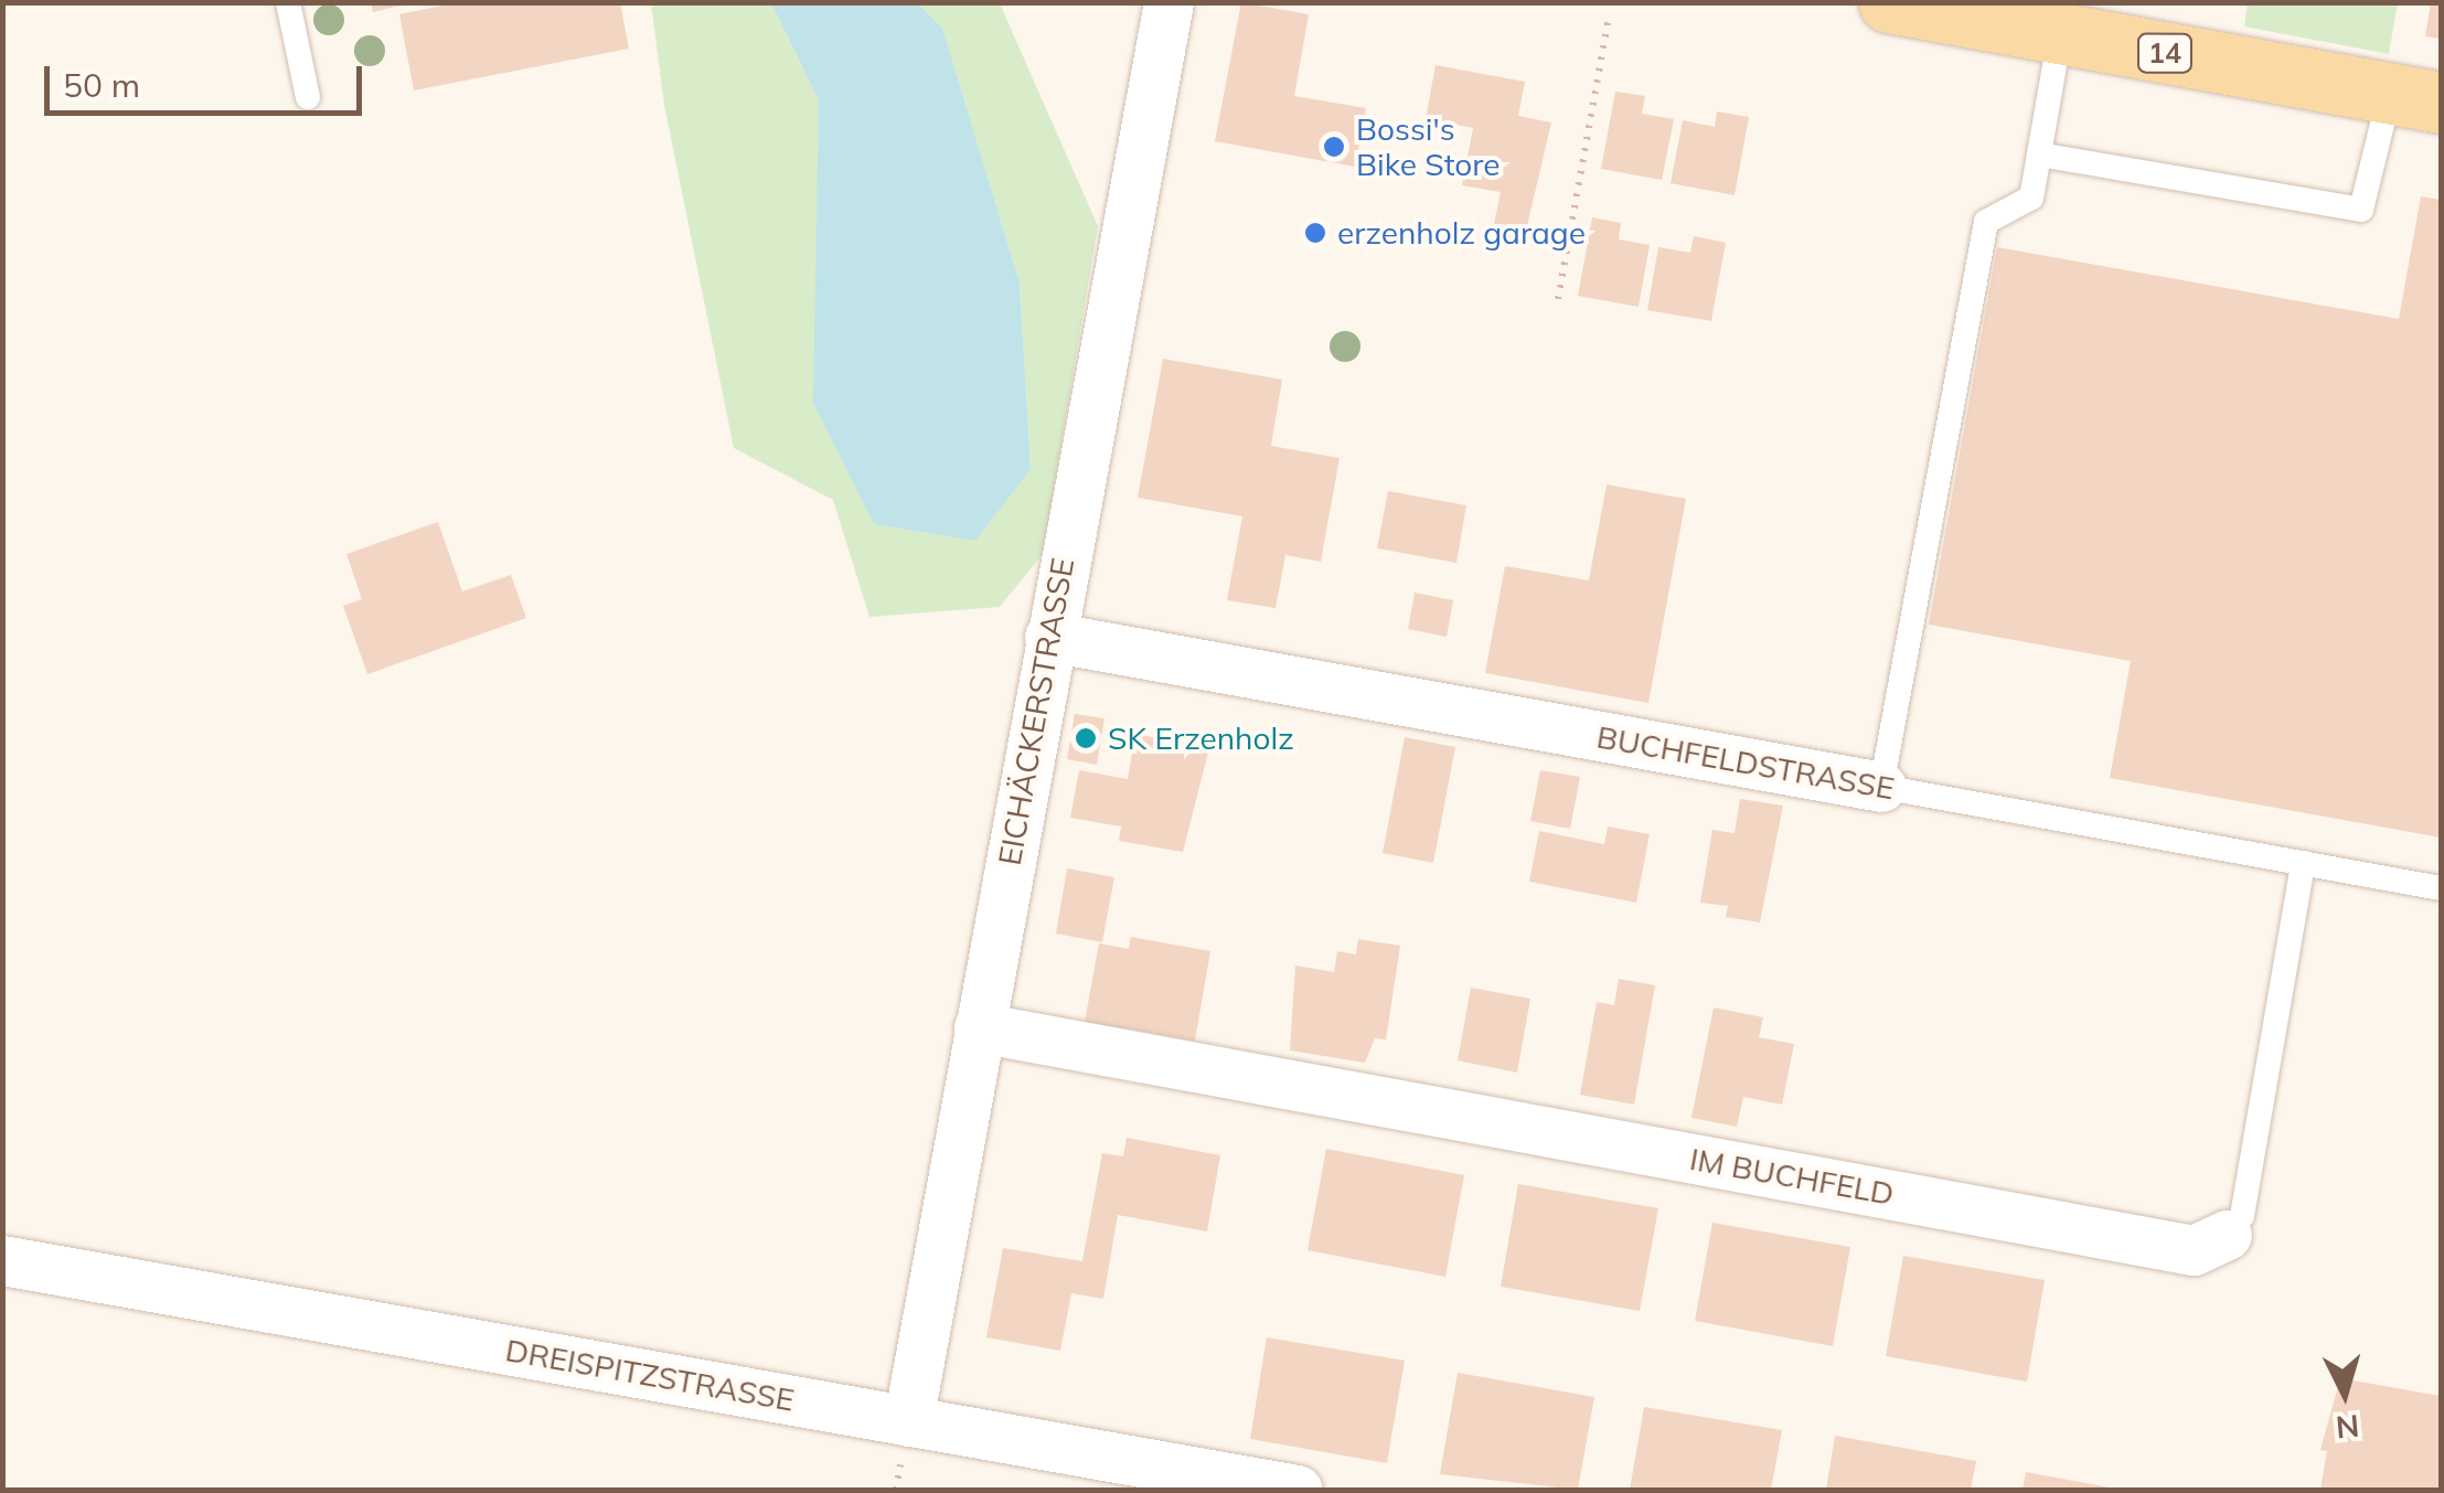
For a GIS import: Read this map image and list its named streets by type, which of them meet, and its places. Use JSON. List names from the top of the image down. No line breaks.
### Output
{"streets":{"main road":["14"],"street":["EICHÄCKERSTRASSE","BUCHFELDSTRASSE","IM BUCHFELD","DREISPITZSTRASSE"]},"crossings":[["EICHÄCKERSTRASSE","BUCHFELDSTRASSE"],["EICHÄCKERSTRASSE","IM BUCHFELD"],["EICHÄCKERSTRASSE","DREISPITZSTRASSE"],["BUCHFELDSTRASSE","IM BUCHFELD"]],"places":["Bossi's Bike Store","erzenholz garage","SK Erzenholz"],"scale_bar":"50 m","north":"bottom"}
